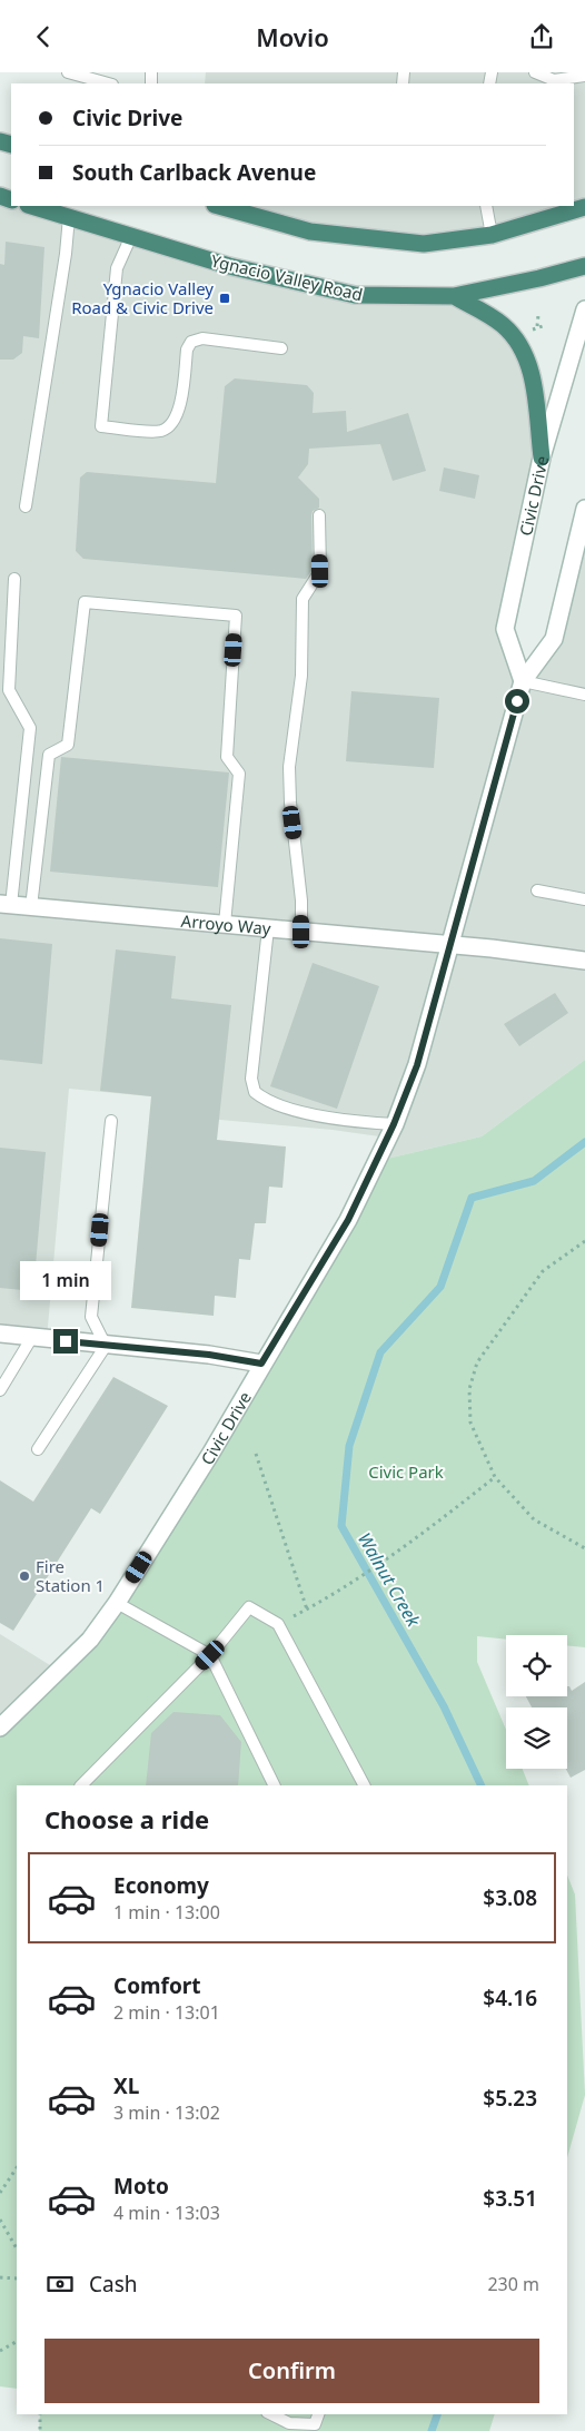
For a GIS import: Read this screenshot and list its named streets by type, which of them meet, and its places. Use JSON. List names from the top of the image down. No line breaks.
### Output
{"streets":{"highway":["Ygnacio Valley Road"],"main road":["Civic Drive","Arroyo Way"]},"crossings":[["Civic Drive","Arroyo Way"]],"water":["Walnut Creek"],"parks":["Civic Park"],"places":{"transit":["Ygnacio Valley Road & Civic Drive"],"other":["Fire Station 1"]},"page":{"header":"Movio","banner":["Civic Drive","South Carlback Avenue"],"bubble":"1 min","heading":"Choose a ride","list":[{"name":"Economy","note":"1 min · 13:00","value":"$3.08"},{"name":"Comfort","note":"2 min · 13:01","value":"$4.16"},{"name":"XL","note":"3 min · 13:02","value":"$5.23"},{"name":"Moto","note":"4 min · 13:03","value":"$3.51"}],"pay":["Cash","230 m"],"buttons":"Confirm"}}
